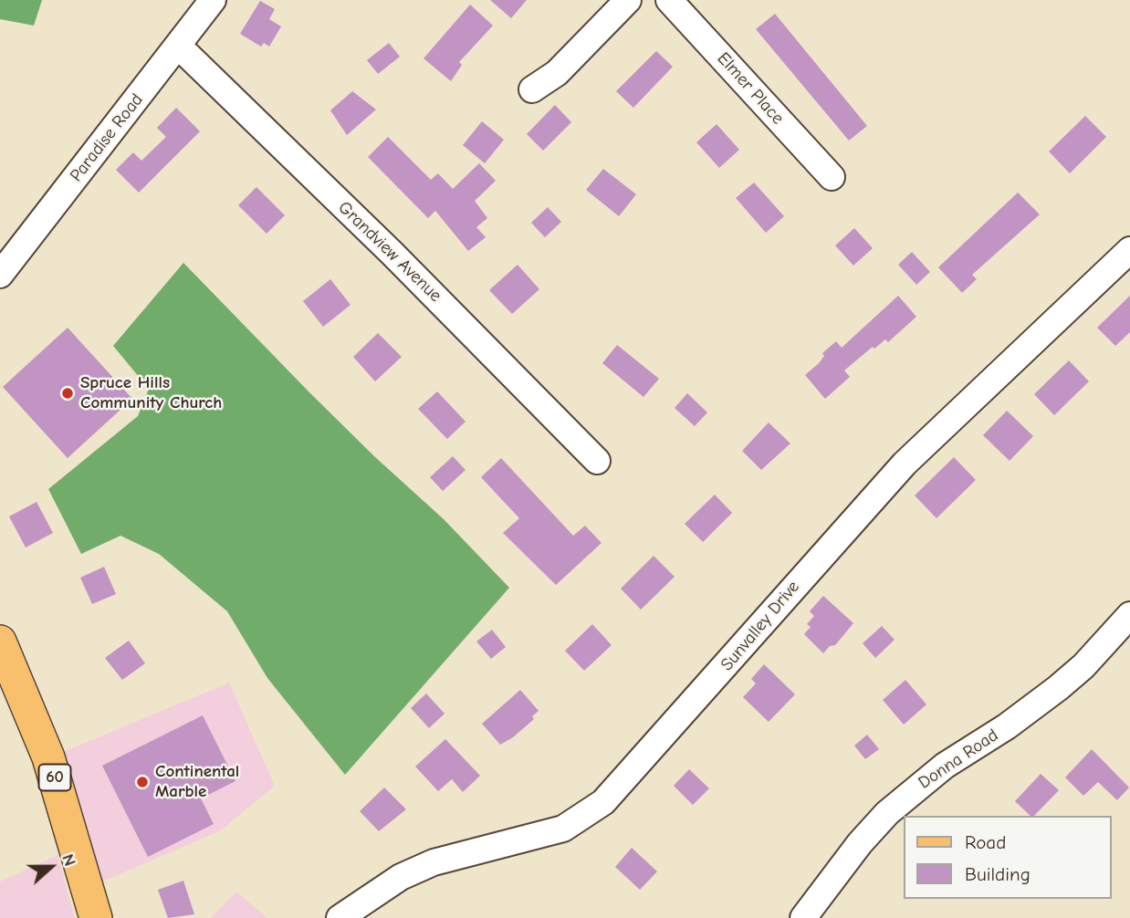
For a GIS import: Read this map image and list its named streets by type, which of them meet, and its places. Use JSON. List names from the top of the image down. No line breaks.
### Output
{"streets":{"main road":["60"],"street":["Elmer Place","Paradise Road","Grandview Avenue","Sunvalley Drive","Donna Road"]},"crossings":[["Paradise Road","Grandview Avenue"]],"places":["Spruce Hills Community Church","Continental Marble"],"legend":["Road","Building"],"north":"right"}
